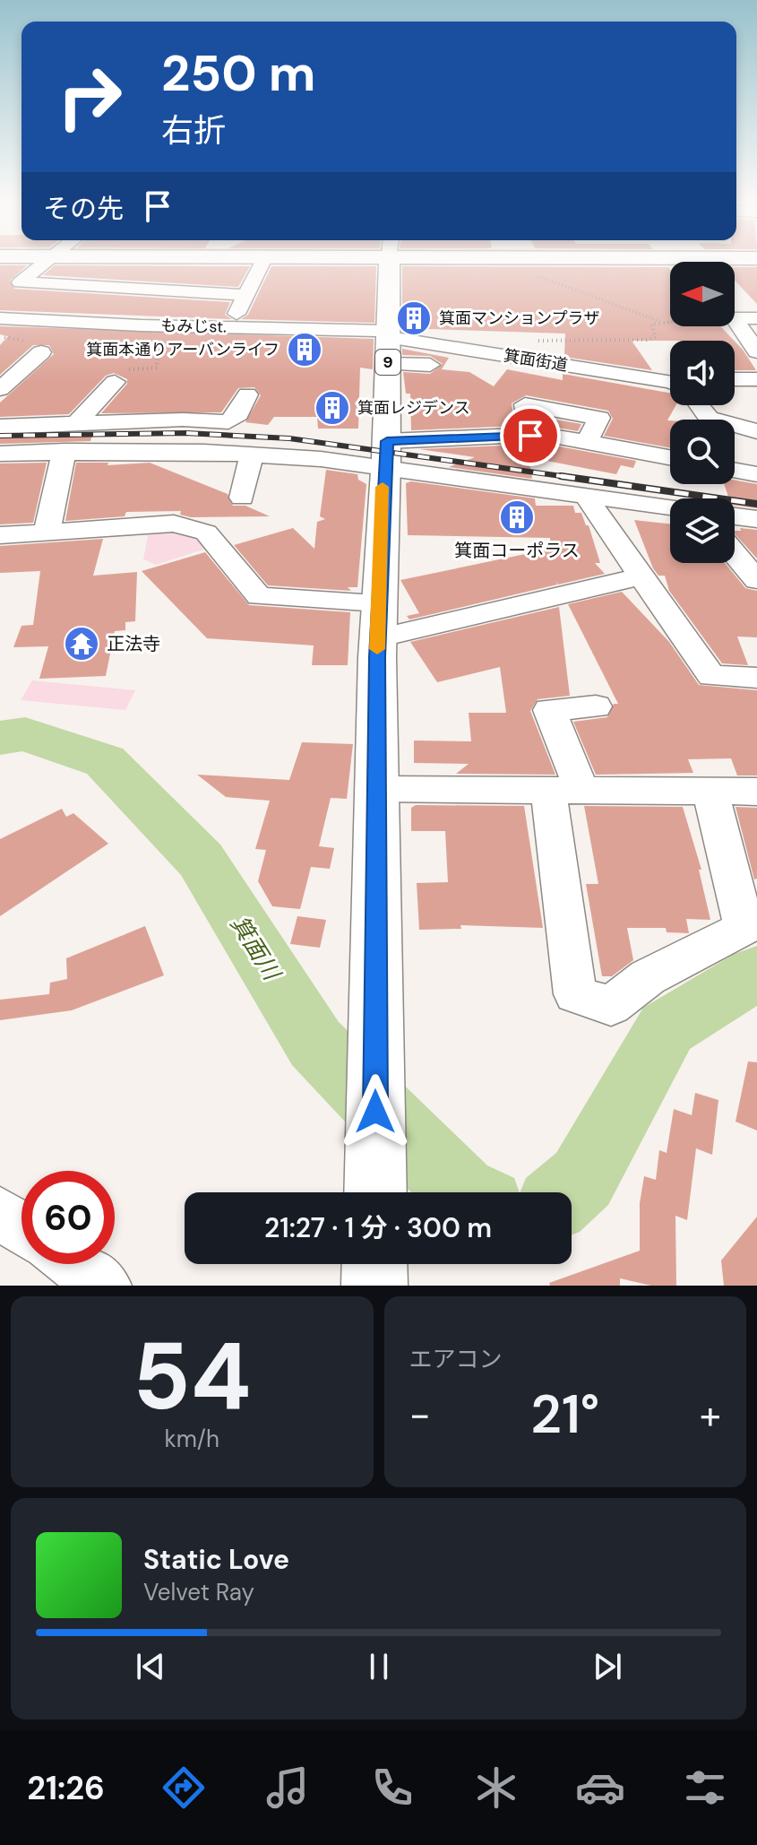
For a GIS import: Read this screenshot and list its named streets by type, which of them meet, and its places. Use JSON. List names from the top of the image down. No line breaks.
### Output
{"streets":{"main road":["9"],"street":["もみじst.","箕面街道"]},"crossings":[["もみじst.","箕面街道"],["もみじst.","9"],["箕面街道","9"]],"water":["箕面川"],"places":{"building":["箕面マンションプラザ","箕面本通りアーバンライフ","箕面レジデンス","箕面コーポラス"],"temple":["正法寺"]},"north":"left","page":{"turn":["250 m","右折"],"then":"その先","limit":"60","trip":"21:27 · 1 分 · 300 m","tile":[["54","km/h"],"エアコン"],"heat":["−","21°","+"],"song":["Static Love","Velvet Ray"],"tabs":"21:26"}}
